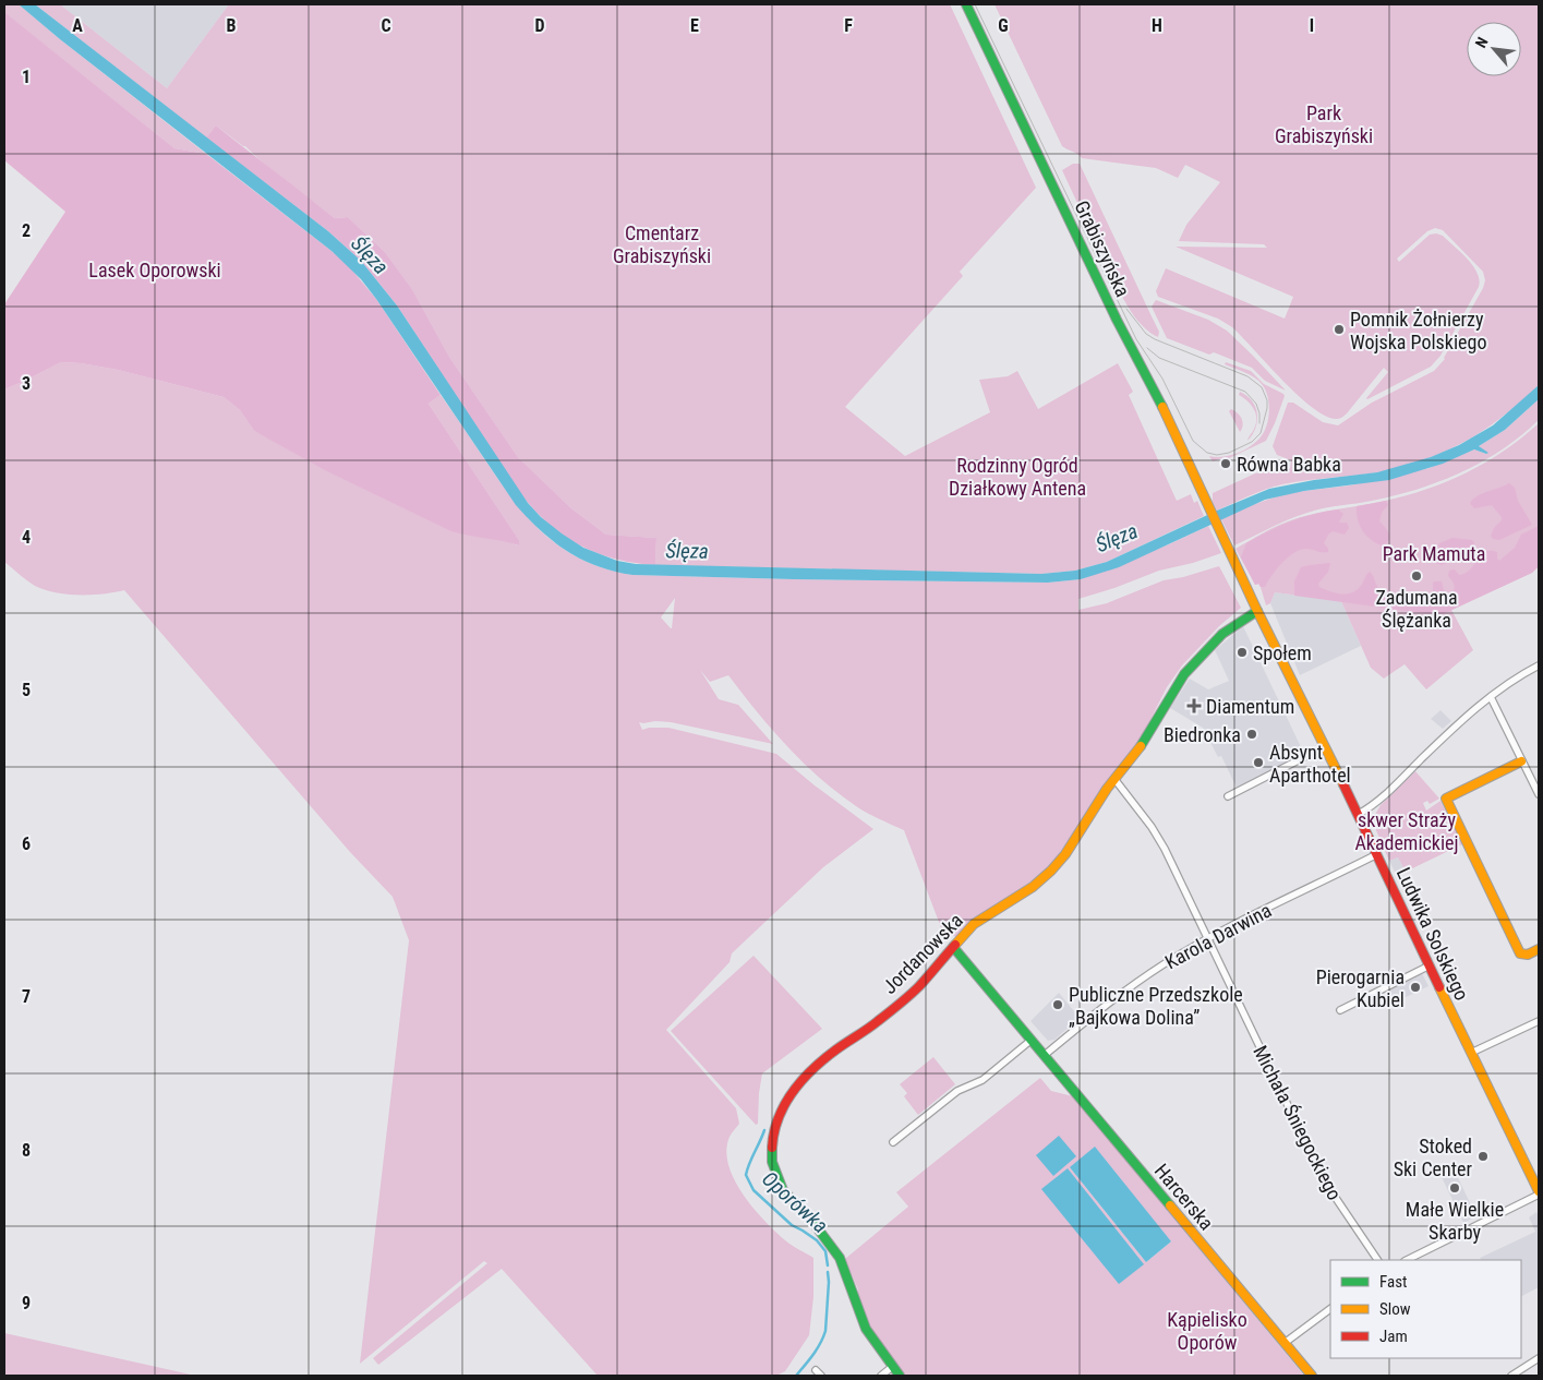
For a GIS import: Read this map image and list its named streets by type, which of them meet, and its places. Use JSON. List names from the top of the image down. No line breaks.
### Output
{"streets":{"street":["Grabiszyńska","Ludwika Solskiego","Karola Darwina","Jordanowska","Michała Śniegockiego","Harcerska"]},"crossings":[["Grabiszyńska","Ludwika Solskiego"],["Ludwika Solskiego","Karola Darwina"],["Ludwika Solskiego","Jordanowska"],["Karola Darwina","Michała Śniegockiego"],["Karola Darwina","Harcerska"],["Jordanowska","Michała Śniegockiego"],["Jordanowska","Harcerska"]],"water":["Ślęza","Oporówka"],"parks":["Park Grabiszyński","Cmentarz Grabiszyński","Lasek Oporowski","Rodzinny Ogród Działkowy Antena","Park Mamuta","skwer Straży Akademickiej","Kąpielisko Oporów"],"places":{"other":["Pomnik Żołnierzy Wojska Polskiego","Równa Babka","Zadumana Ślężanka","Społem","Biedronka","Absynt Aparthotel","Pierogarnia Kubiel","Publiczne Przedszkole „Bajkowa Dolina”","Stoked Ski Center","Małe Wielkie Skarby"],"health":["Diamentum"]},"legend":["Fast","Slow","Jam"],"north":"top left","grid":{"columns":["A","B","C","D","E","F","G","H","I"],"rows":["1","2","3","4","5","6","7","8","9"]}}
